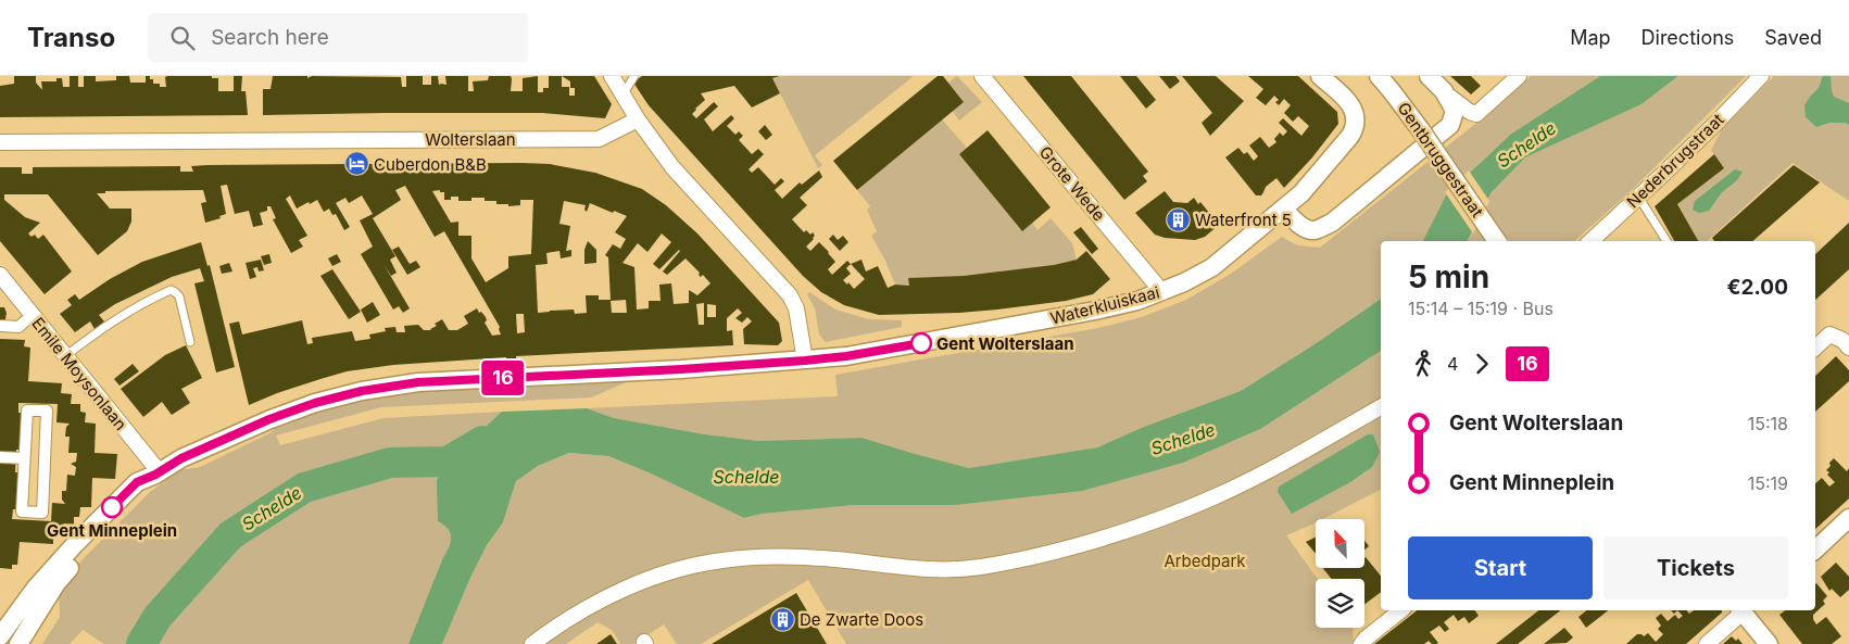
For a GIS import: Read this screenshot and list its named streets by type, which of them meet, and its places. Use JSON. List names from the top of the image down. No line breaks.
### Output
{"streets":{"street":["Wolterslaan","Gentbruggestraat","Nederbrugstraat","Grote Wede","Waterkluiskaai","Emile Moysonlaan"]},"crossings":[["Grote Wede","Waterkluiskaai"],["Waterkluiskaai","Emile Moysonlaan"]],"water":["Schelde"],"parks":["Arbedpark"],"places":{"hotel":["Cuberdon B&B"],"building":["Waterfront 5","De Zwarte Doos"],"other":["Gent Wolterslaan","Gent Minneplein"]},"lines":["bus line 16"],"north":"top left","page":{"header":"Transo","search":"Search here","nav":["Map","Directions","Saved"],"on_map":"16","heading":["5 min","15:14 – 15:19 · Bus","€2.00"],"legs":["4","16"],"list":[{"name":"Gent Wolterslaan","value":"15:18"},{"name":"Gent Minneplein","value":"15:19"}],"buttons":["Start","Tickets"]}}
